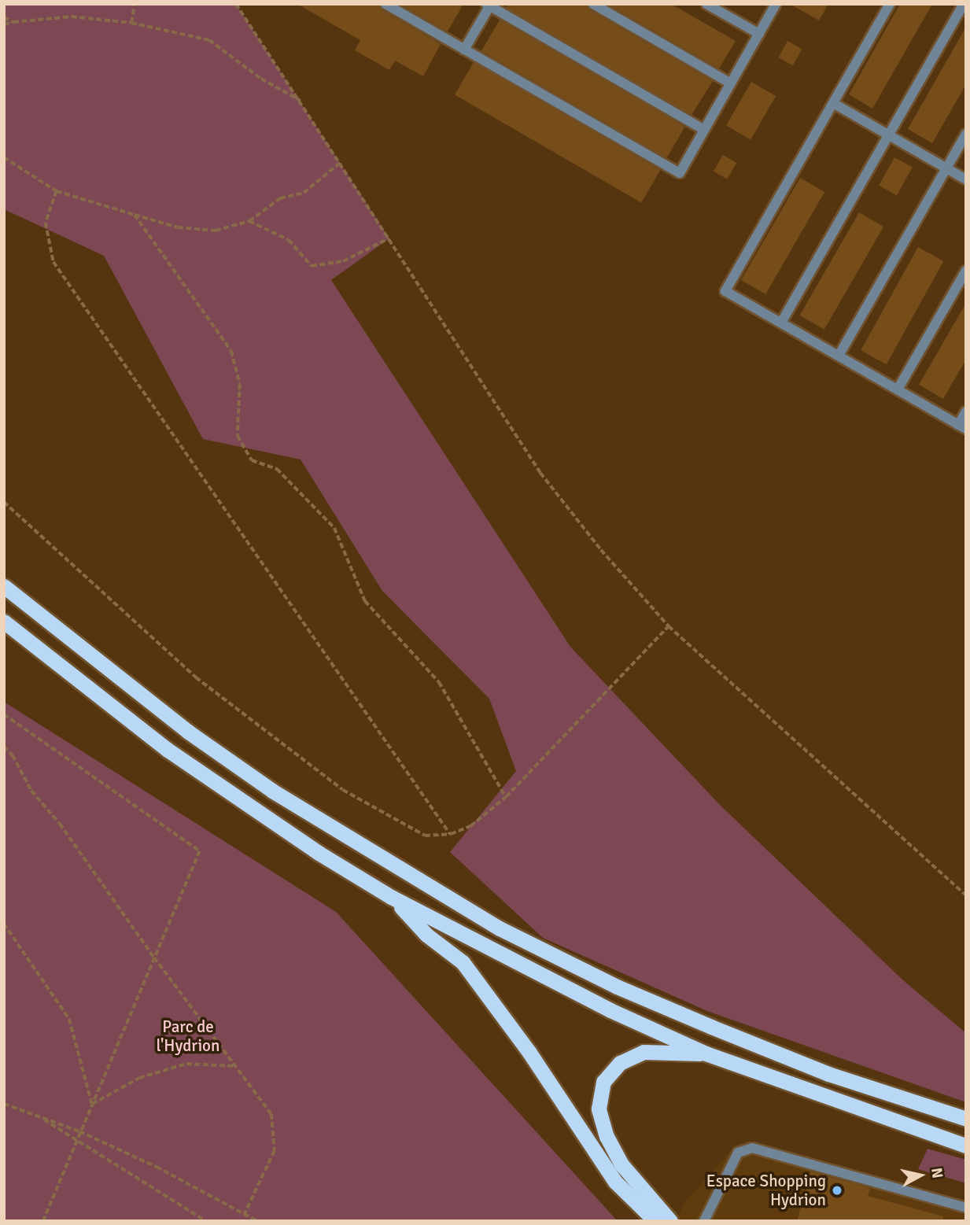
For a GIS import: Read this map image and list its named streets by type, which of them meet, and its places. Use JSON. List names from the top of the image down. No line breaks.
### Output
{"parks":["Parc de l'Hydrion"],"places":["Espace Shopping Hydrion"],"north":"right"}
